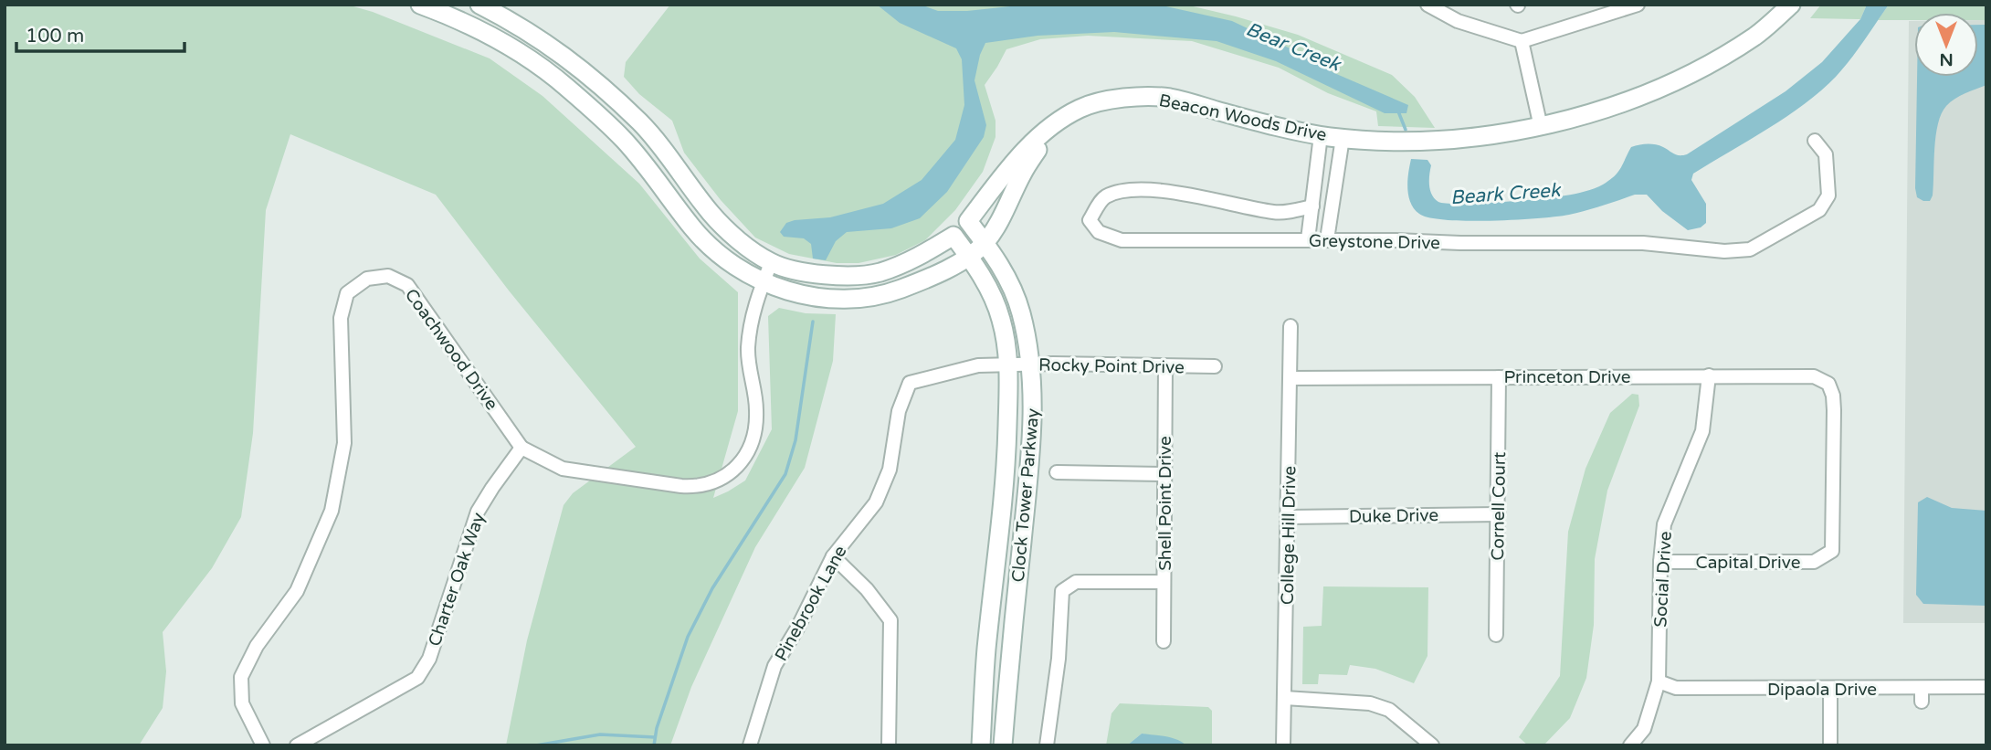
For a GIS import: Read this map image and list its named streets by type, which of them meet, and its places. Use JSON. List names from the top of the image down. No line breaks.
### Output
{"streets":{"street":["Beacon Woods Drive","Greystone Drive","Coachwood Drive","Rocky Point Drive","Princeton Drive","Clock Tower Parkway","Shell Point Drive","Cornell Court","Duke Drive","College Hill Drive","Capital Drive","Charter Oak Way","Social Drive","Pinebrook Lane","Dipaola Drive"]},"crossings":[["Beacon Woods Drive","Clock Tower Parkway"],["Coachwood Drive","Charter Oak Way"],["Rocky Point Drive","Clock Tower Parkway"],["Rocky Point Drive","Shell Point Drive"],["Rocky Point Drive","Pinebrook Lane"],["Princeton Drive","Cornell Court"],["Princeton Drive","College Hill Drive"],["Princeton Drive","Capital Drive"],["Princeton Drive","Social Drive"],["Clock Tower Parkway","Pinebrook Lane"],["Cornell Court","Duke Drive"],["Duke Drive","College Hill Drive"],["Capital Drive","Social Drive"],["Social Drive","Dipaola Drive"]],"water":["Bear Creek","Beark Creek"],"scale_bar":"100 m","north":"bottom"}
